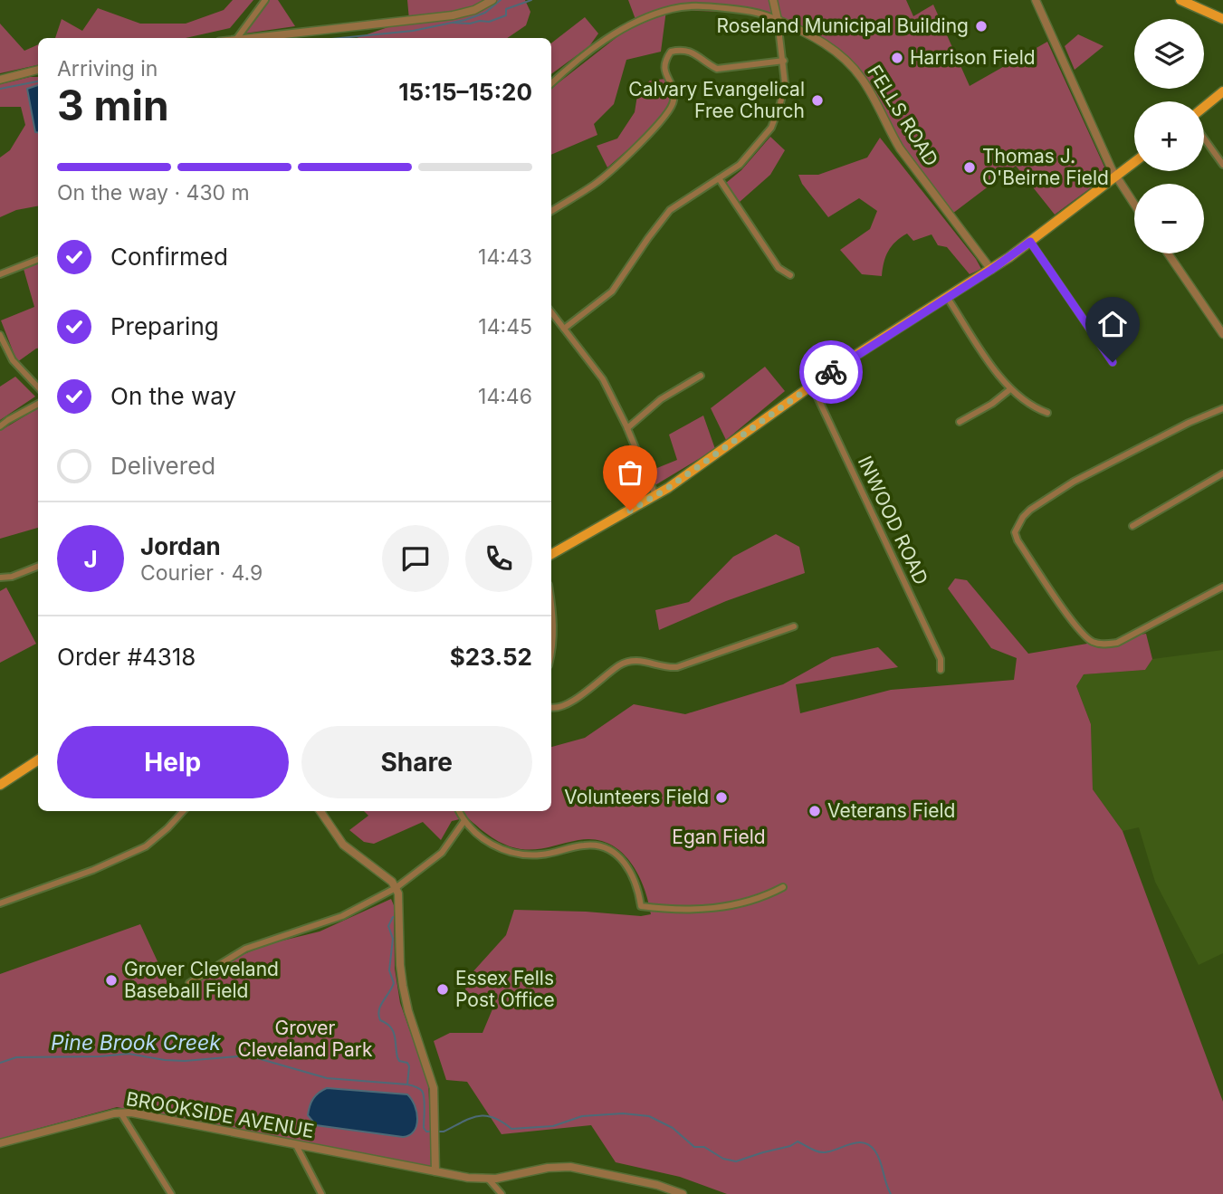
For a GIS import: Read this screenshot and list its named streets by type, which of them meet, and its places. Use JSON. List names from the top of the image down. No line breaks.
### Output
{"streets":{"street":["FELLS ROAD","INWOOD ROAD","BROOKSIDE AVENUE"]},"water":["Pine Brook Creek"],"parks":["Egan Field","Grover Cleveland Park"],"places":["Roseland Municipal Building","Harrison Field","Calvary Evangelical Free Church","Thomas J. O'Beirne Field","Volunteers Field","Veterans Field","Grover Cleveland Baseball Field","Essex Fells Post Office"],"page":{"map_buttons":["+","−"],"heading":["3 min","Arriving in","15:15–15:20"],"panel":["Jordan","Courier · 4.9","Order #4318","$23.52"],"bar":"On the way · 430 m","list":[["Confirmed","14:43"],["Preparing","14:45"],["On the way","14:46"],"Delivered"],"round":"J","buttons":["Help","Share"]}}
